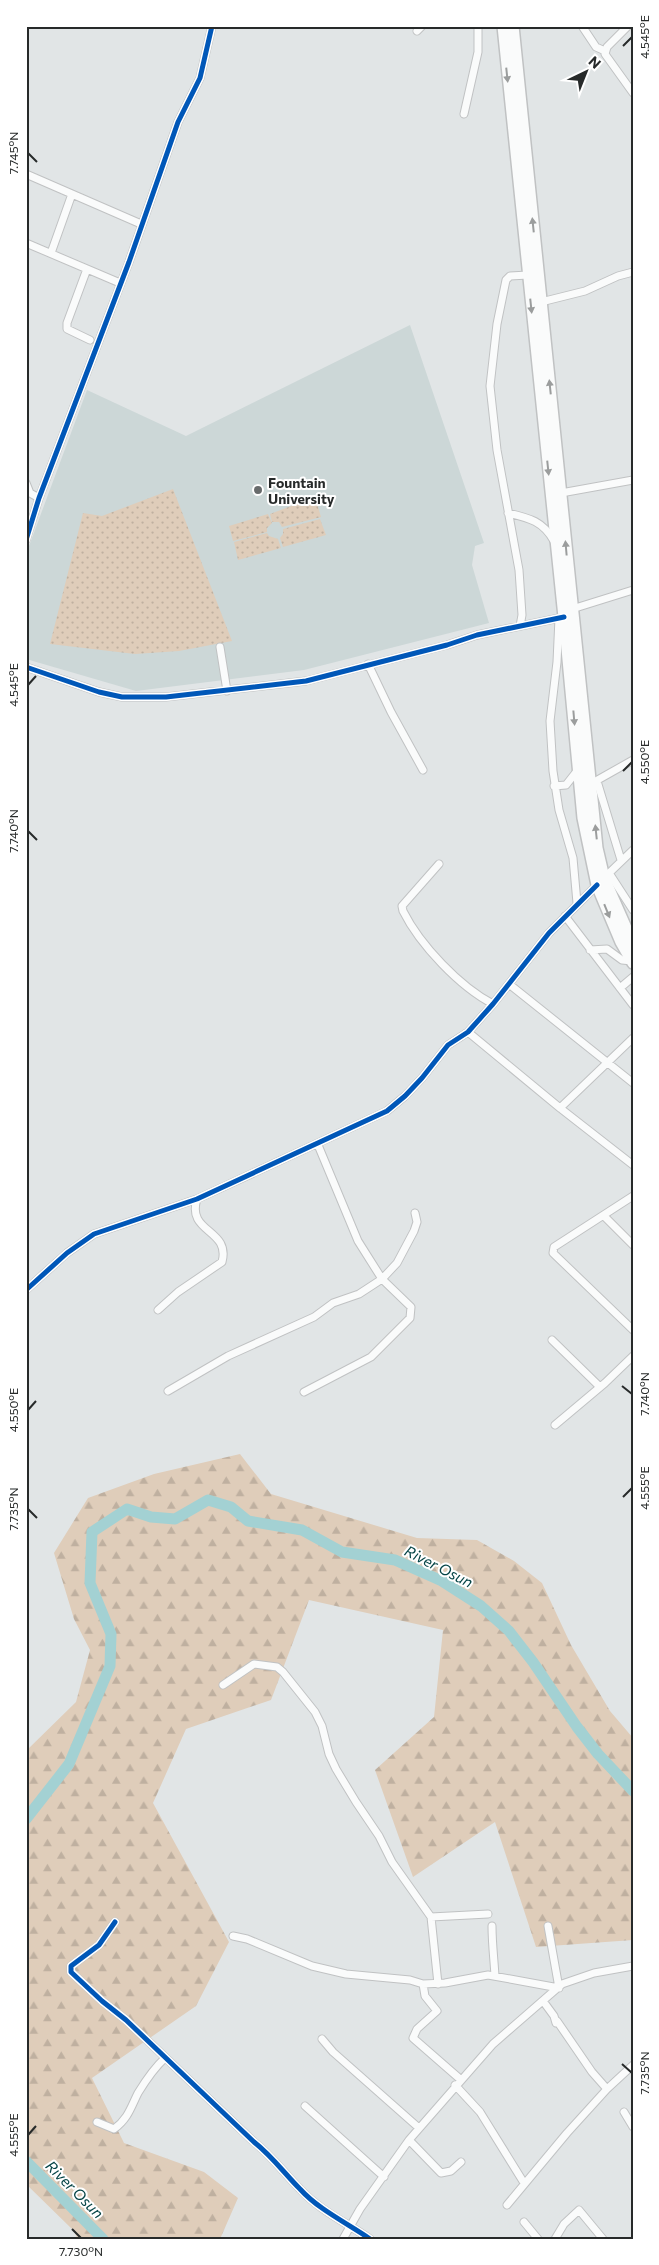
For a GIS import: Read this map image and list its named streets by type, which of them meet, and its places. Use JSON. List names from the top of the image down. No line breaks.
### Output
{"water":["River Osun"],"places":["Fountain University"],"north":"top right","coordinates":["4.545°E","7.745°N","4.550°E","7.740°N","4.555°E","7.735°N","7.730°N"]}
